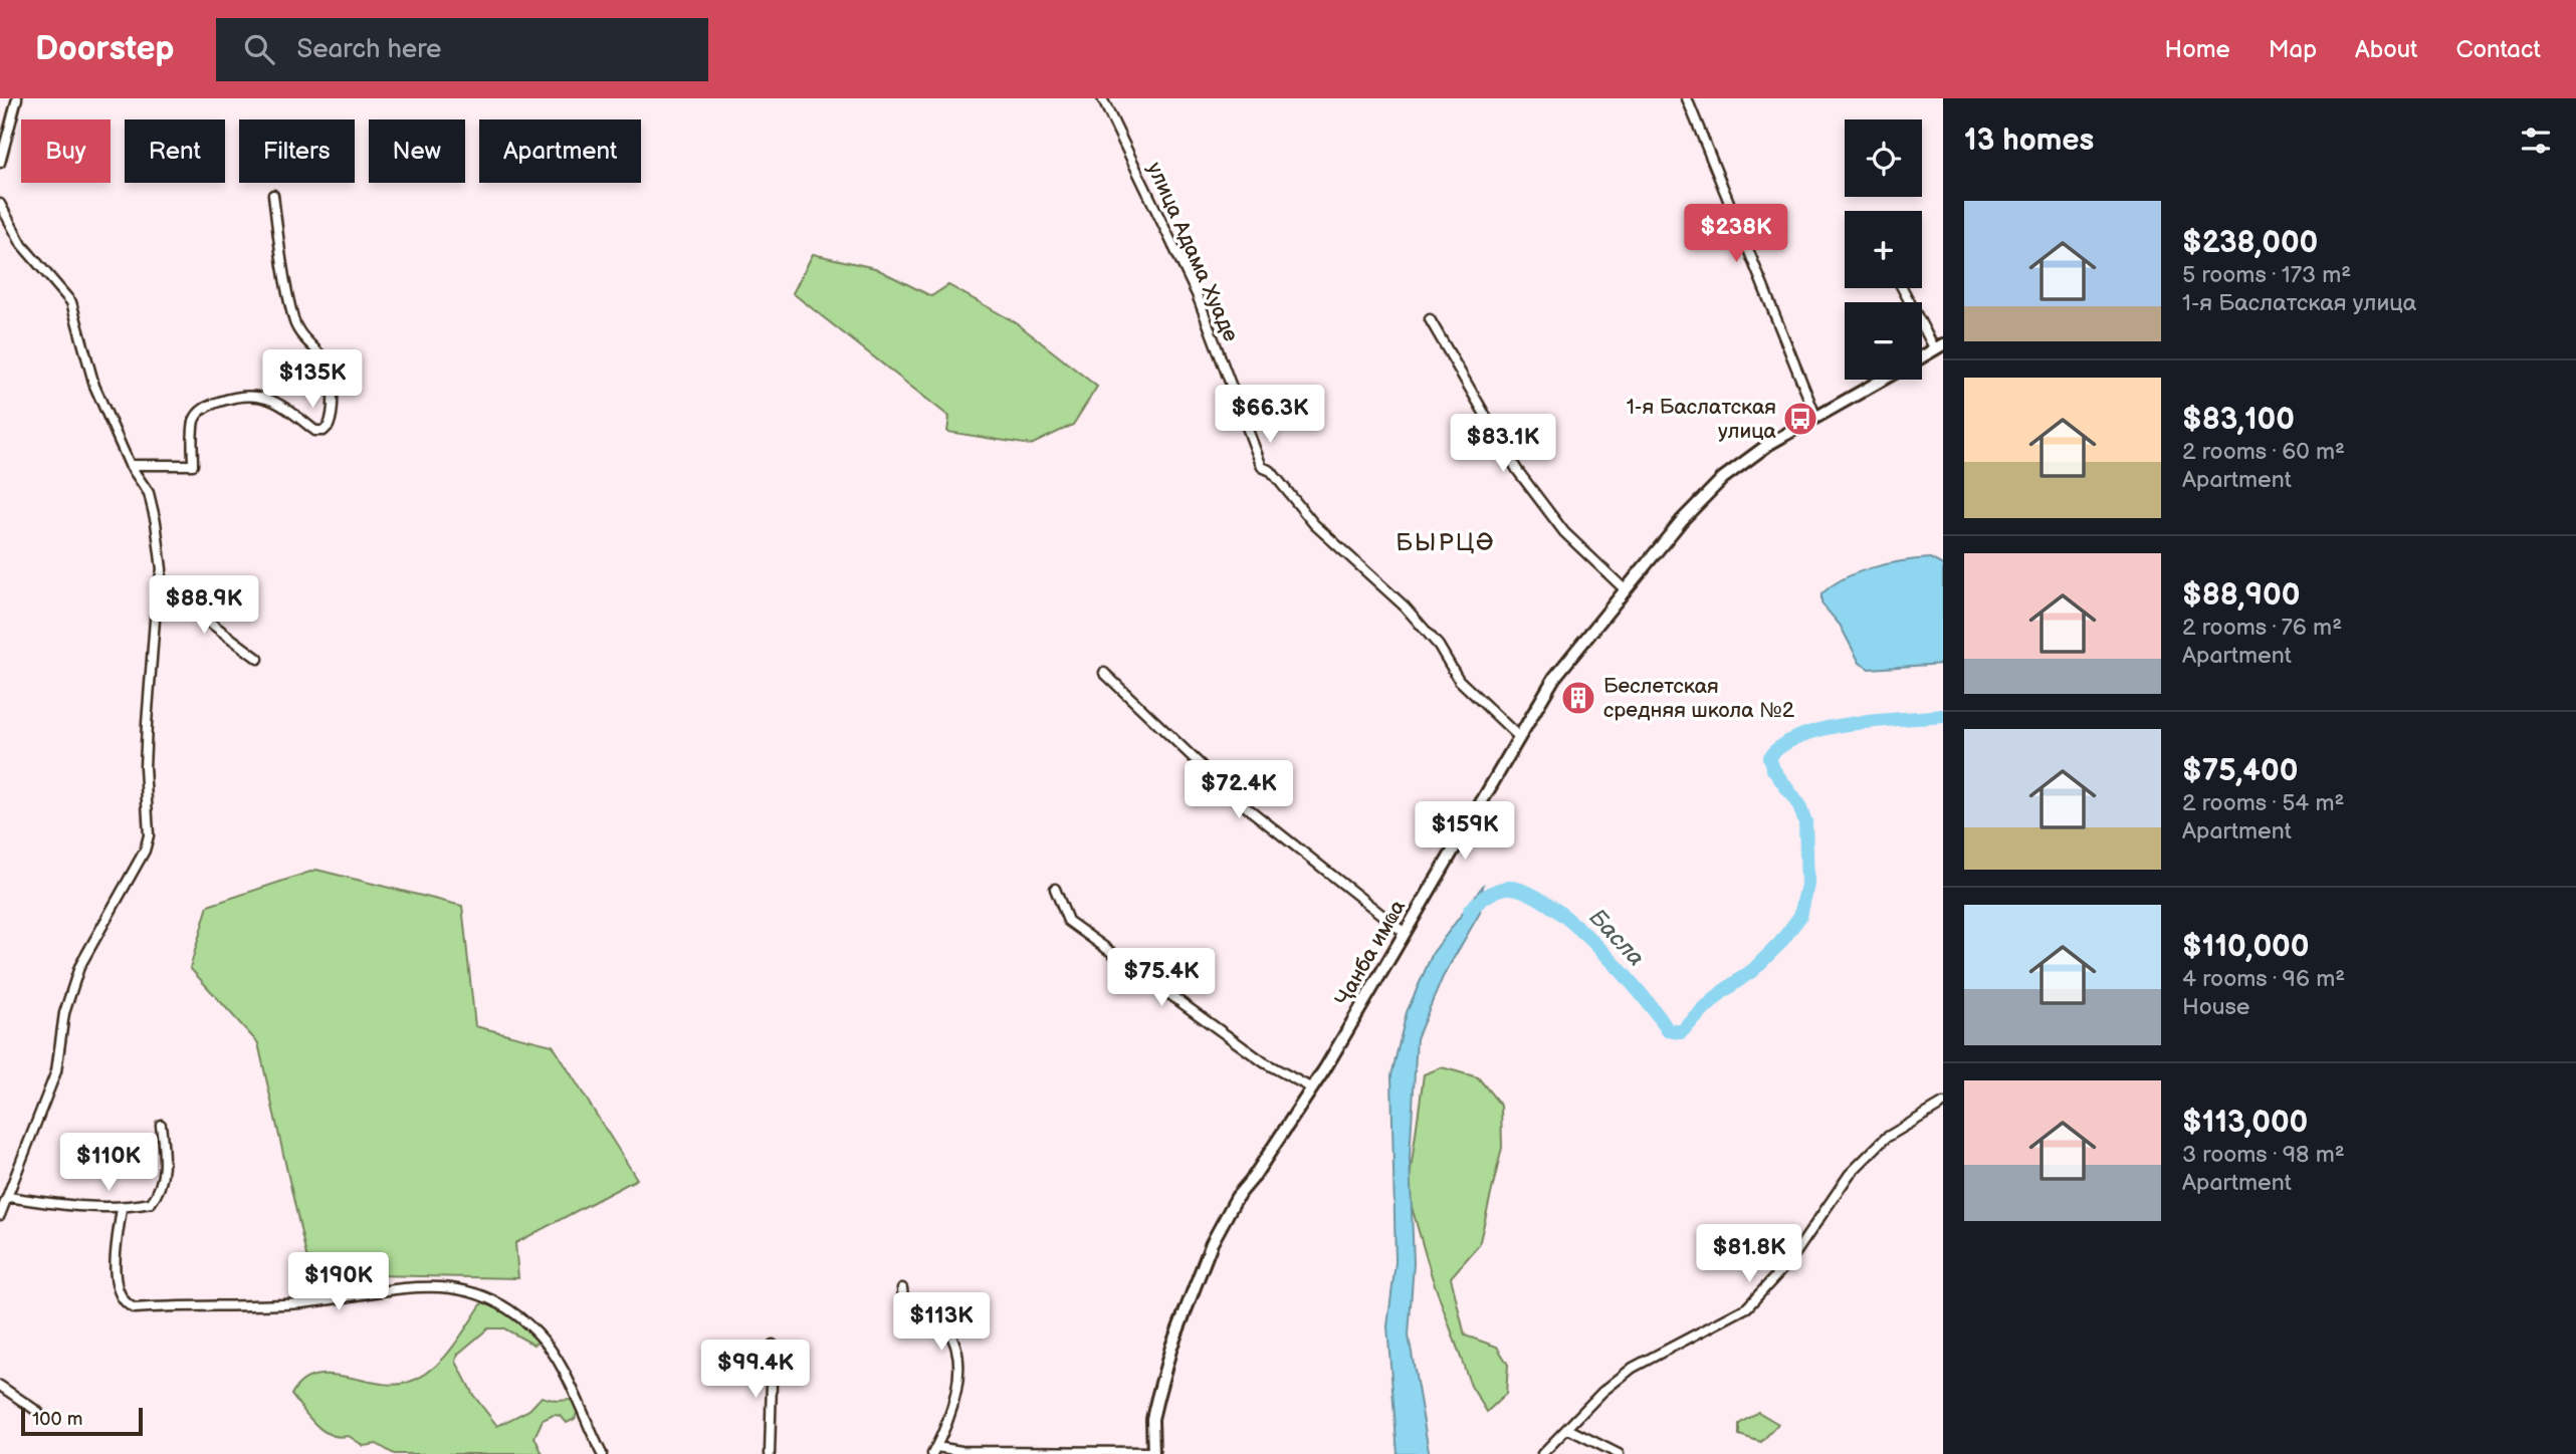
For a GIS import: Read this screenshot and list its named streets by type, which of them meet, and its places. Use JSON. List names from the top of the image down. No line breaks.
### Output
{"streets":{"street":["улица Адама Хуаде","Ҷанба имҩа"]},"crossings":[["улица Адама Хуаде","Ҷанба имҩа"]],"districts":["БЫРЦӘ"],"water":["Басла"],"places":{"bus stop":["1-я Баслатская улица"],"building":["Беслетская средняя школа №2"]},"scale_bar":"100 m","page":{"header":"Doorstep","search":"Search here","nav":["Home","Map","About","Contact"],"heading":"13 homes","map_buttons":["+","−"],"chip":["Buy","Rent","Filters","New","Apartment"],"list":[{"name":"$238,000","note":"5 rooms · 173 m² · 1-я Баслатская улица"},{"name":"$83,100","note":"2 rooms · 60 m² · Apartment"},{"name":"$88,900","note":"2 rooms · 76 m² · Apartment"},{"name":"$75,400","note":"2 rooms · 54 m² · Apartment"},{"name":"$110,000","note":"4 rooms · 96 m² · House"},{"name":"$113,000","note":"3 rooms · 98 m² · Apartment"}],"price":["$238K","$135K","$66.3K","$83.1K","$88.9K","$72.4K","$159K","$75.4K","$110K","$81.8K","$190K","$113K","$99.4K"],"scale":"100 m"}}
